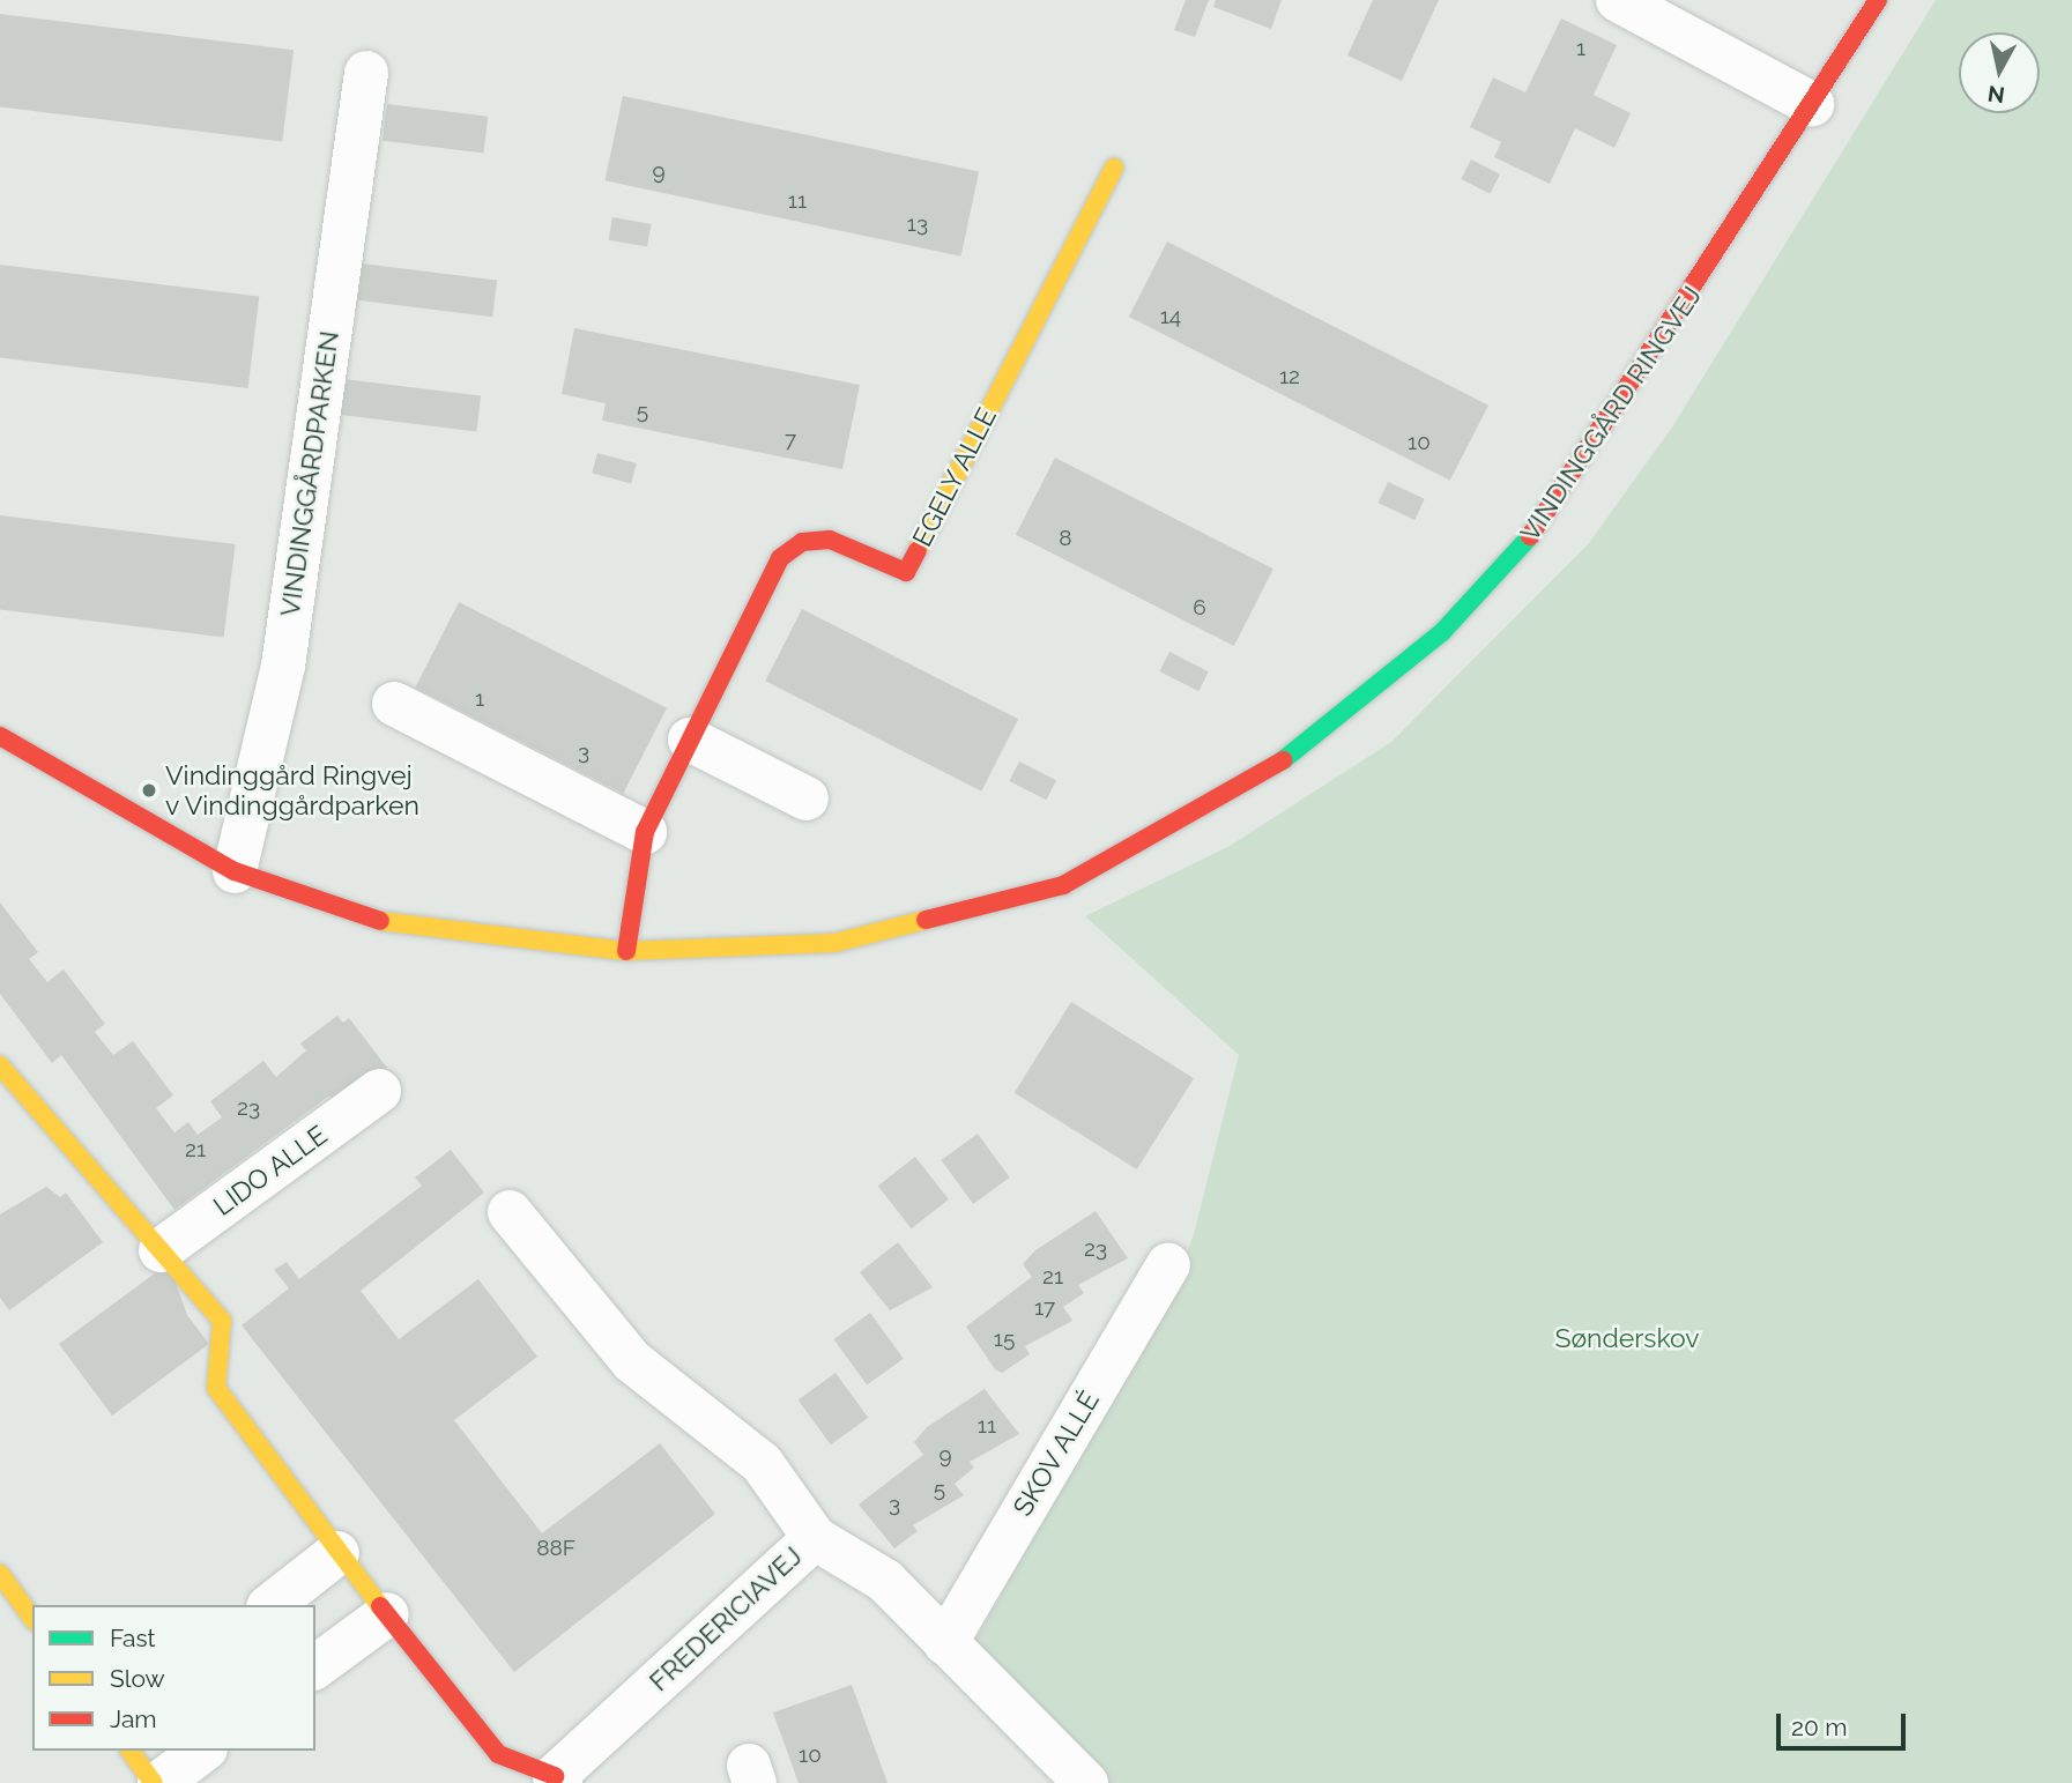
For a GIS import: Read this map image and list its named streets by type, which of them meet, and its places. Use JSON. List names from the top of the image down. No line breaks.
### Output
{"streets":{"street":["VINDINGGÅRD RINGVEJ","VINDINGGÅRDPARKEN","EGELY ALLE","LIDO ALLE","SKOV ALLÉ","FREDERICIAVEJ"]},"crossings":[["VINDINGGÅRD RINGVEJ","VINDINGGÅRDPARKEN"],["VINDINGGÅRD RINGVEJ","EGELY ALLE"],["LIDO ALLE","FREDERICIAVEJ"]],"parks":["Sønderskov"],"places":["Vindinggård Ringvej v Vindinggårdparken"],"house_numbers":["1","9","11","13","14","12","5","7","10","8","6","1","3","23","21","23","21","17","15","11","9","5","3","88F","10"],"legend":["Fast","Slow","Jam"],"scale_bar":"20 m","north":"bottom"}
